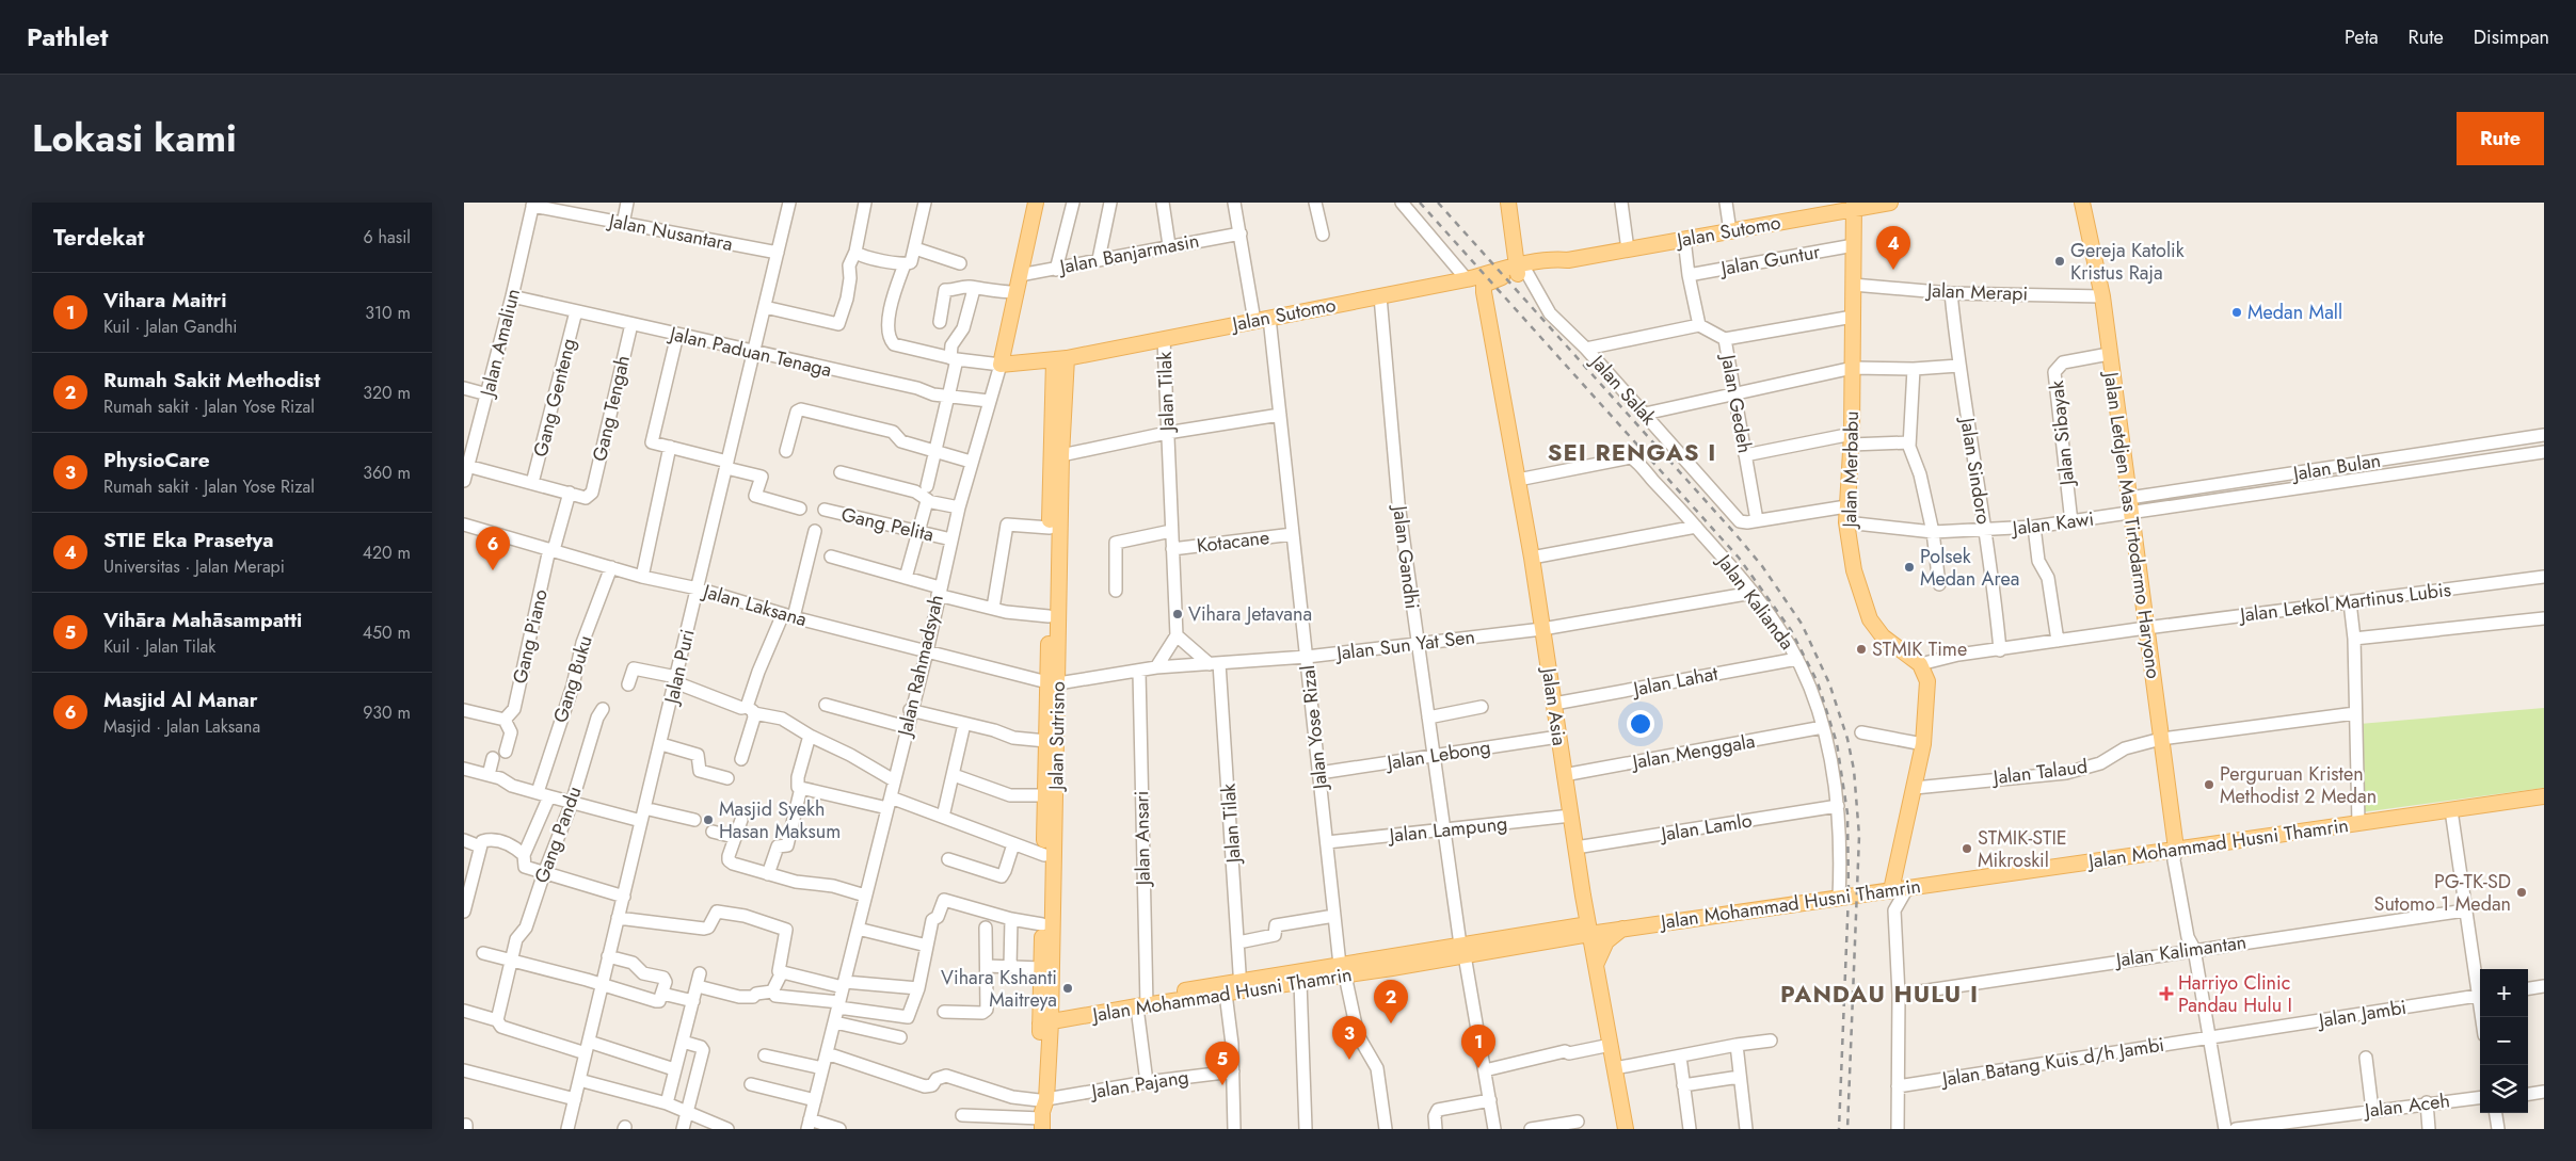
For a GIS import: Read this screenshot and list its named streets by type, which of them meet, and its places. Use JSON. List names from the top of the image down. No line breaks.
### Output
{"streets":{"main road":["Jalan Sutomo","Jalan Merbabu","Jalan Letdjen Mas Tirtodarmo Haryono","Jalan Rahmadsyah","Jalan Asia","Jalan Sutrisno","Jalan Mohammad Husni Thamrin"],"street":["Jalan Nusantara","Jalan Banjarmasin","Jalan Guntur","Jalan Merapi","Jalan Amaliun","Jalan Paduan Tenaga","Jalan Salak","Jalan Tilak","Gang Genteng","Jalan Gedeh","Gang Tengah","Jalan Sibayak","Jalan Bulan","Jalan Sindoro","Jalan Kawi","Gang Pelita","Kotacane","Jalan Gandhi","Jalan Kalianda","Jalan Letkol Martinus Lubis","Jalan Laksana","Gang Piano","Jalan Sun Yat Sen","Jalan Puri","Gang Buku","Jalan Lahat","Jalan Yose Rizal","Jalan Menggala","Jalan Lebong","Jalan Talaud","Jalan Lamlo","Jalan Lampung","Gang Pandu","Jalan Ansari","Jalan Kalimantan","Jalan Jambi","Jalan Batang Kuis d/h Jambi","Jalan Pajang","Jalan Aceh"]},"crossings":[["Jalan Sutomo","Jalan Salak"],["Jalan Sutomo","Jalan Tilak"],["Jalan Sutomo","Jalan Merbabu"],["Jalan Sutomo","Jalan Gandhi"],["Jalan Sutomo","Jalan Rahmadsyah"],["Jalan Sutomo","Jalan Asia"],["Jalan Sutomo","Jalan Yose Rizal"],["Jalan Sutomo","Jalan Sutrisno"],["Jalan Nusantara","Jalan Amaliun"],["Jalan Nusantara","Jalan Puri"],["Jalan Banjarmasin","Jalan Rahmadsyah"],["Jalan Guntur","Jalan Merbabu"],["Jalan Merapi","Jalan Merbabu"],["Jalan Merapi","Jalan Sindoro"],["Jalan Merapi","Jalan Letdjen Mas Tirtodarmo Haryono"],["Jalan Amaliun","Jalan Paduan Tenaga"],["Jalan Paduan Tenaga","Gang Genteng"],["Jalan Paduan Tenaga","Gang Tengah"],["Jalan Paduan Tenaga","Jalan Rahmadsyah"],["Jalan Paduan Tenaga","Jalan Puri"],["Jalan Salak","Jalan Gedeh"],["Jalan Salak","Jalan Merbabu"],["Jalan Tilak","Kotacane"],["Jalan Tilak","Jalan Sun Yat Sen"],["Jalan Tilak","Jalan Mohammad Husni Thamrin"],["Jalan Tilak","Jalan Pajang"],["Gang Tengah","Gang Piano"],["Jalan Sibayak","Jalan Kawi"],["Jalan Sibayak","Jalan Letdjen Mas Tirtodarmo Haryono"],["Jalan Bulan","Jalan Kawi"],["Jalan Bulan","Jalan Letdjen Mas Tirtodarmo Haryono"],["Jalan Merbabu","Jalan Kawi"],["Jalan Merbabu","Jalan Letkol Martinus Lubis"],["Jalan Sindoro","Jalan Kawi"],["Jalan Sindoro","Jalan Letkol Martinus Lubis"],["Jalan Kawi","Jalan Letdjen Mas Tirtodarmo Haryono"],["Gang Pelita","Jalan Rahmadsyah"],["Jalan Letdjen Mas Tirtodarmo Haryono","Jalan Letkol Martinus Lubis"],["Jalan Letdjen Mas Tirtodarmo Haryono","Jalan Talaud"],["Jalan Letdjen Mas Tirtodarmo Haryono","Jalan Mohammad Husni Thamrin"],["Kotacane","Jalan Yose Rizal"],["Jalan Gandhi","Jalan Sun Yat Sen"],["Jalan Gandhi","Jalan Lebong"],["Jalan Gandhi","Jalan Lampung"],["Jalan Gandhi","Jalan Mohammad Husni Thamrin"],["Jalan Kalianda","Jalan Sun Yat Sen"],["Jalan Kalianda","Jalan Lahat"],["Jalan Kalianda","Jalan Asia"],["Jalan Kalianda","Jalan Menggala"],["Jalan Kalianda","Jalan Lamlo"],["Jalan Kalianda","Jalan Mohammad Husni Thamrin"],["Jalan Laksana","Gang Piano"],["Jalan Laksana","Jalan Sun Yat Sen"],["Jalan Laksana","Jalan Rahmadsyah"],["Jalan Laksana","Jalan Puri"],["Jalan Laksana","Gang Buku"],["Jalan Laksana","Jalan Sutrisno"],["Jalan Sun Yat Sen","Jalan Asia"],["Jalan Sun Yat Sen","Jalan Yose Rizal"],["Jalan Sun Yat Sen","Jalan Sutrisno"],["Jalan Sun Yat Sen","Jalan Ansari"],["Jalan Lahat","Jalan Asia"],["Jalan Asia","Jalan Menggala"],["Jalan Asia","Jalan Lebong"],["Jalan Asia","Jalan Lamlo"],["Jalan Asia","Jalan Lampung"],["Jalan Asia","Jalan Mohammad Husni Thamrin"],["Jalan Yose Rizal","Jalan Lebong"],["Jalan Yose Rizal","Jalan Lampung"],["Jalan Yose Rizal","Jalan Mohammad Husni Thamrin"],["Jalan Sutrisno","Jalan Mohammad Husni Thamrin"],["Jalan Sutrisno","Jalan Pajang"],["Jalan Ansari","Jalan Mohammad Husni Thamrin"],["Jalan Ansari","Jalan Pajang"],["Jalan Jambi","Jalan Batang Kuis d/h Jambi"]],"districts":["SEI RENGAS I","PANDAU HULU I"],"places":{"other":["Gereja Katolik Kristus Raja","Medan Mall","Polsek Medan Area","Vihara Jetavana","STMIK Time","Perguruan Kristen Methodist 2 Medan","Masjid Syekh Hasan Maksum","STMIK-STIE Mikroskil","PG-TK-SD Sutomo 1 Medan","Vihara Kshanti Maitreya"],"health":["Harriyo Clinic Pandau Hulu I"]},"page":{"header":"Pathlet","nav":["Peta","Rute","Disimpan"],"title":"Lokasi kami","buttons":"Rute","heading":["Terdekat","6 hasil"],"pins":["4","6","2","3","1","5"],"list":[{"mark":"1","name":"Vihara Maitri","note":"Kuil · Jalan Gandhi","value":"310 m"},{"mark":"2","name":"Rumah Sakit Methodist","note":"Rumah sakit · Jalan Yose Rizal","value":"320 m"},{"mark":"3","name":"PhysioCare","note":"Rumah sakit · Jalan Yose Rizal","value":"360 m"},{"mark":"4","name":"STIE Eka Prasetya","note":"Universitas · Jalan Merapi","value":"420 m"},{"mark":"5","name":"Vihāra Mahāsampatti","note":"Kuil · Jalan Tilak","value":"450 m"},{"mark":"6","name":"Masjid Al Manar","note":"Masjid · Jalan Laksana","value":"930 m"}],"map_buttons":["+","−"]}}
